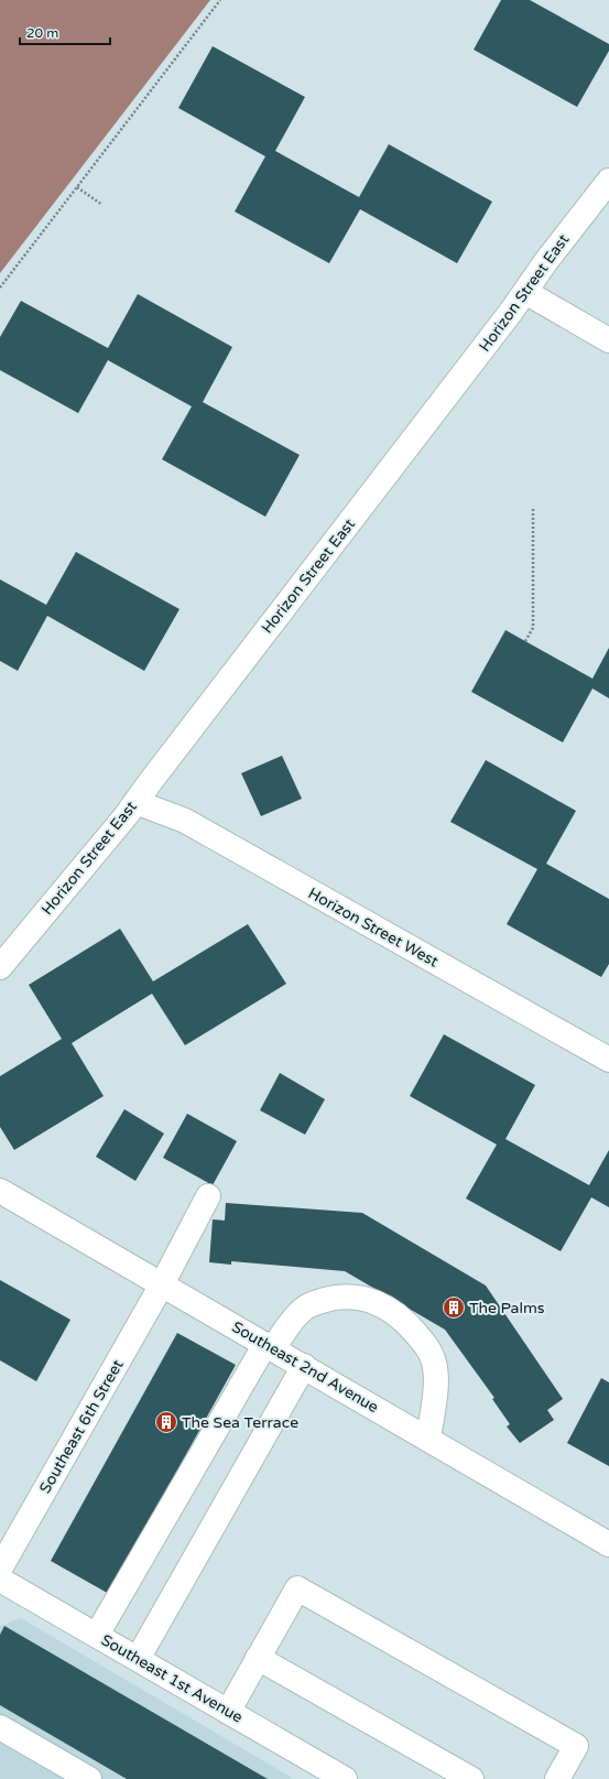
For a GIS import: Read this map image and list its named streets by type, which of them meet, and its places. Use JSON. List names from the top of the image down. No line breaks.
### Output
{"streets":{"street":["Horizon Street East","Horizon Street West","Southeast 2nd Avenue","Southeast 6th Street","Southeast 1st Avenue"]},"crossings":[["Horizon Street East","Horizon Street West"],["Southeast 2nd Avenue","Southeast 6th Street"]],"places":{"building":["The Palms","The Sea Terrace"]},"scale_bar":"20 m"}
